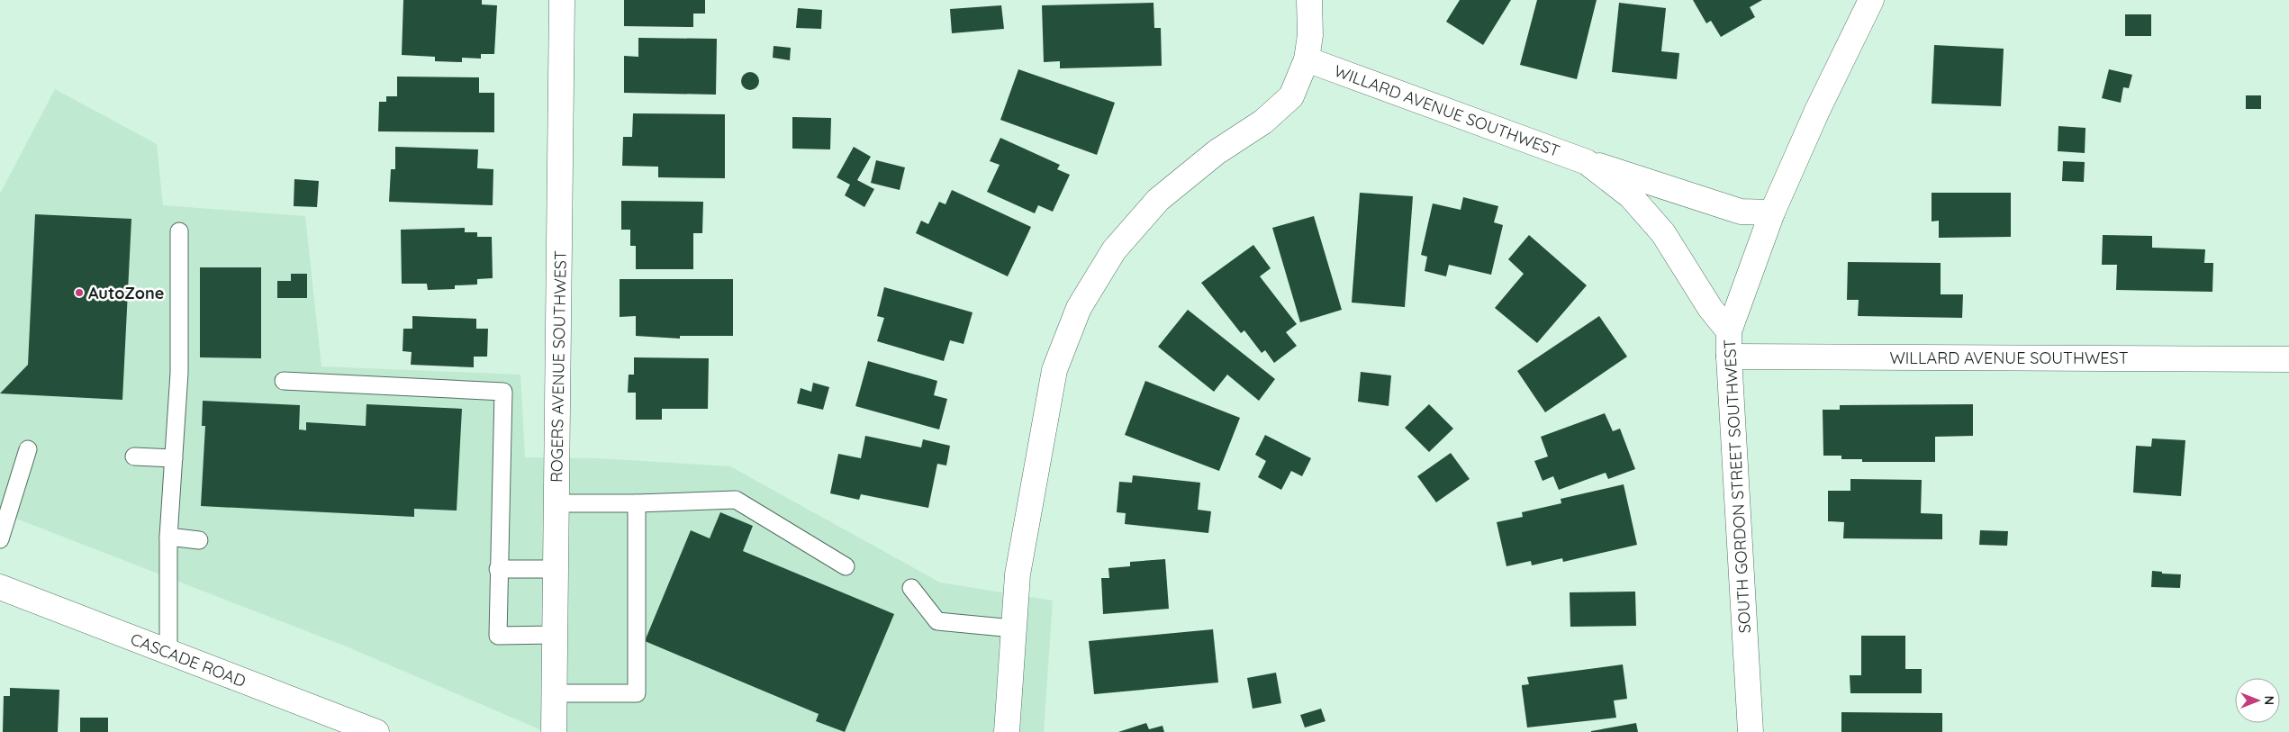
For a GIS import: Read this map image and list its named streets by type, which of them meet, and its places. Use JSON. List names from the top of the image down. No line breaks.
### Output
{"streets":{"street":["WILLARD AVENUE SOUTHWEST","ROGERS AVENUE SOUTHWEST","SOUTH GORDON STREET SOUTHWEST","CASCADE ROAD"]},"crossings":[["WILLARD AVENUE SOUTHWEST","SOUTH GORDON STREET SOUTHWEST"]],"places":["AutoZone"],"north":"right"}
